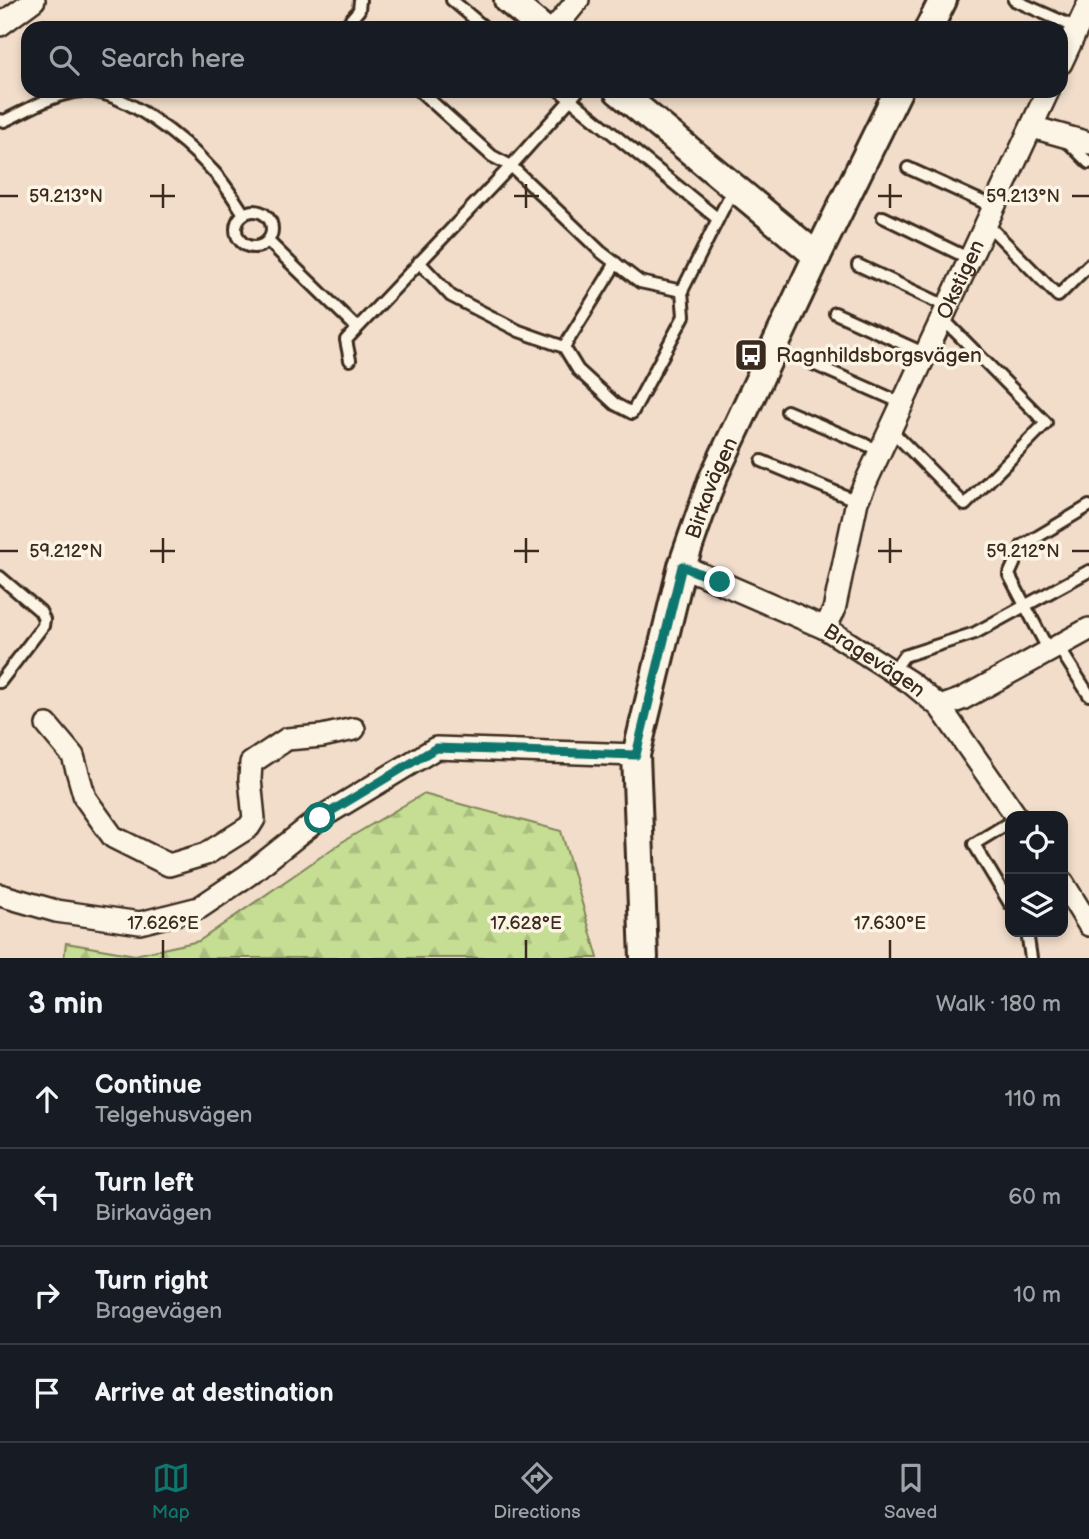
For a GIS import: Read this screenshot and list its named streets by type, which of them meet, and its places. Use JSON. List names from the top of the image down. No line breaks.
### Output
{"streets":{"street":["Okstigen","Birkavägen","Bragevägen"]},"crossings":[["Okstigen","Bragevägen"],["Birkavägen","Bragevägen"]],"places":{"bus stop":["Ragnhildsborgsvägen"]},"page":{"search":"Search here","heading":["3 min","Walk · 180 m"],"list":[["Continue","Telgehusvägen","110 m"],["Turn left","Birkavägen","60 m"],["Turn right","Bragevägen","10 m"],"Arrive at destination"],"nav":["Map","Directions","Saved"]},"coordinates":["59.213°N","59.212°N","17.626°E","17.628°E","17.630°E"]}
